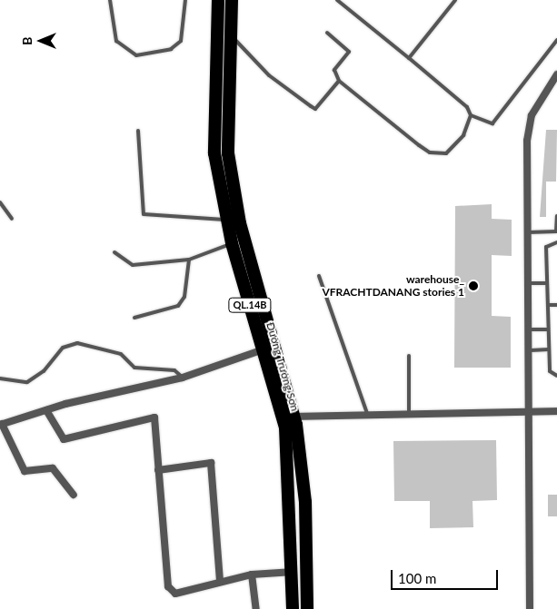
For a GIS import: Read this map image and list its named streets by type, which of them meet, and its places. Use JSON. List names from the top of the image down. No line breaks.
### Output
{"streets":{"highway":["QL.14B","Đường Trường Sơn"]},"places":["warehouse_ VFRACHTDANANG stories 1"],"scale_bar":"100 m","north":"left"}
